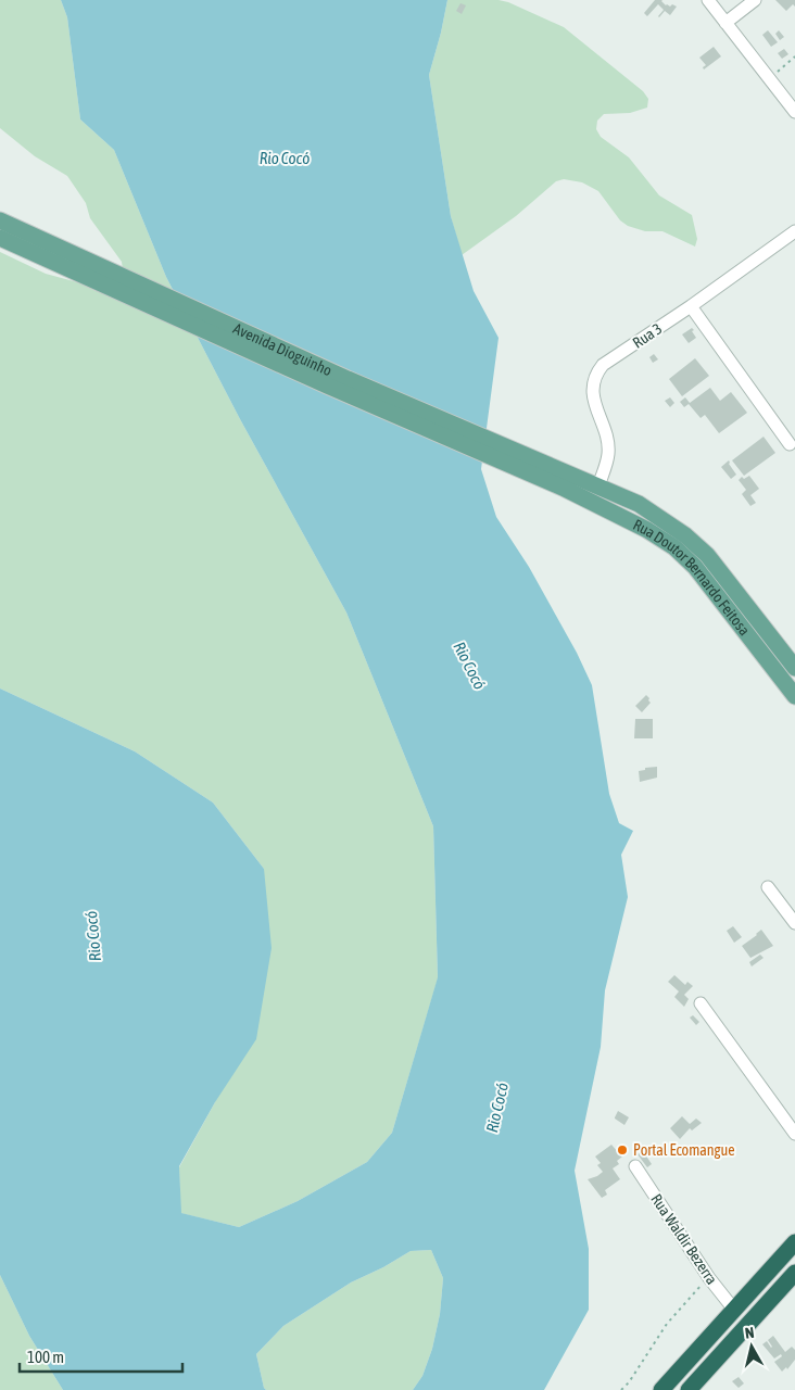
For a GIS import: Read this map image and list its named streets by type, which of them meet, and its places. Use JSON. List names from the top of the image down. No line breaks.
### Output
{"streets":{"main road":["Avenida Dioguinho","Rua Doutor Bernardo Feitosa"],"street":["Rua 3","Rua Waldir Bezerra"]},"crossings":[["Rua 3","Rua Doutor Bernardo Feitosa"],["Avenida Dioguinho","Rua Doutor Bernardo Feitosa"]],"water":["Rio Cocó"],"places":["Portal Ecomangue"],"scale_bar":"100 m","north":"top"}
